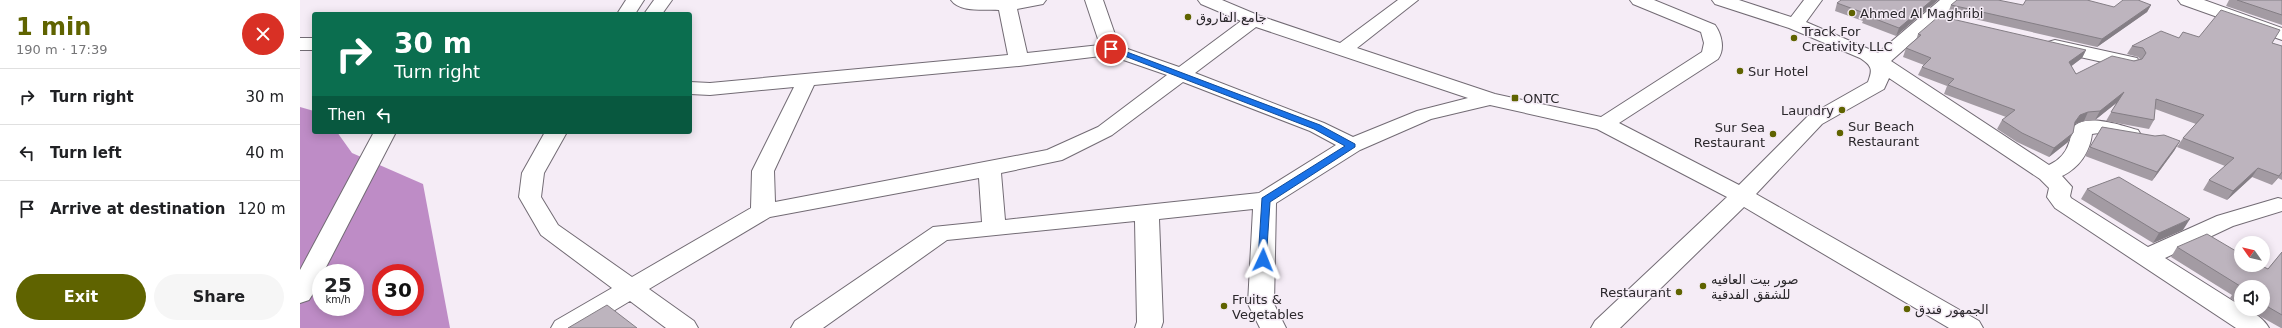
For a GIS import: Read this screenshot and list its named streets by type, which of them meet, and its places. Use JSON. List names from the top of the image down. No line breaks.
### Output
{"places":{"other":["Ahmed Al Maghribi","جامع الفاروق","Track For Creativity LLC","Sur Hotel","Laundry","Sur Beach Restaurant","Sur Sea Restaurant","صور بيت العافيه للشقق الفدقية","Restaurant","Fruits & Vegetables","الجمهور فندق"],"transit":["ONTC"]},"north":"top left","page":{"heading":["1 min","190 m · 17:39"],"turn":["30 m","Turn right"],"list":[{"name":"Turn right","value":"30 m"},{"name":"Turn left","value":"40 m"},{"name":"Arrive at destination","value":"120 m"}],"then":"Then","speed":"25 km/h","limit":"30","buttons":["Exit","Share"]}}
